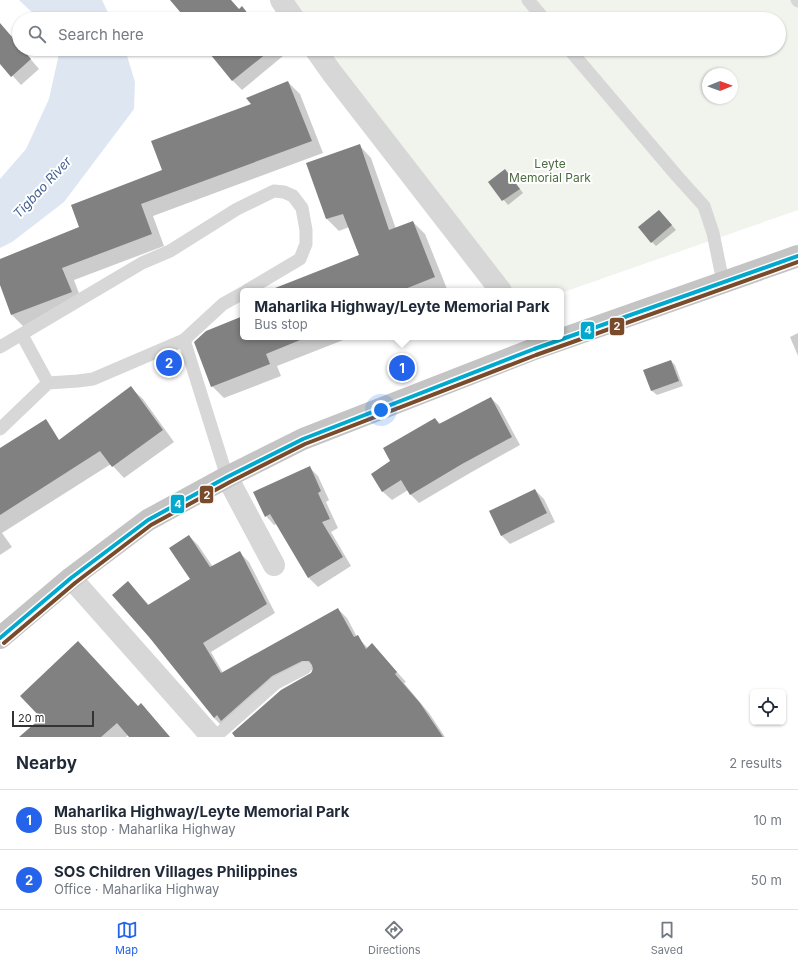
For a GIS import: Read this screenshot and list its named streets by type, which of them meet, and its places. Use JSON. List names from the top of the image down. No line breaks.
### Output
{"water":["Tigbao River"],"parks":["Leyte Memorial Park"],"lines":["transit line 4","transit line 2"],"scale_bar":"20 m","north":"right","page":{"search":"Search here","popup":["Maharlika Highway/Leyte Memorial Park","Bus stop"],"pins":["2","1"],"scale":"20 m","heading":["Nearby","2 results"],"list":[{"mark":"1","name":"Maharlika Highway/Leyte Memorial Park","note":"Bus stop · Maharlika Highway","value":"10 m"},{"mark":"2","name":"SOS Children Villages Philippines","note":"Office · Maharlika Highway","value":"50 m"}],"nav":["Map","Directions","Saved"]}}
